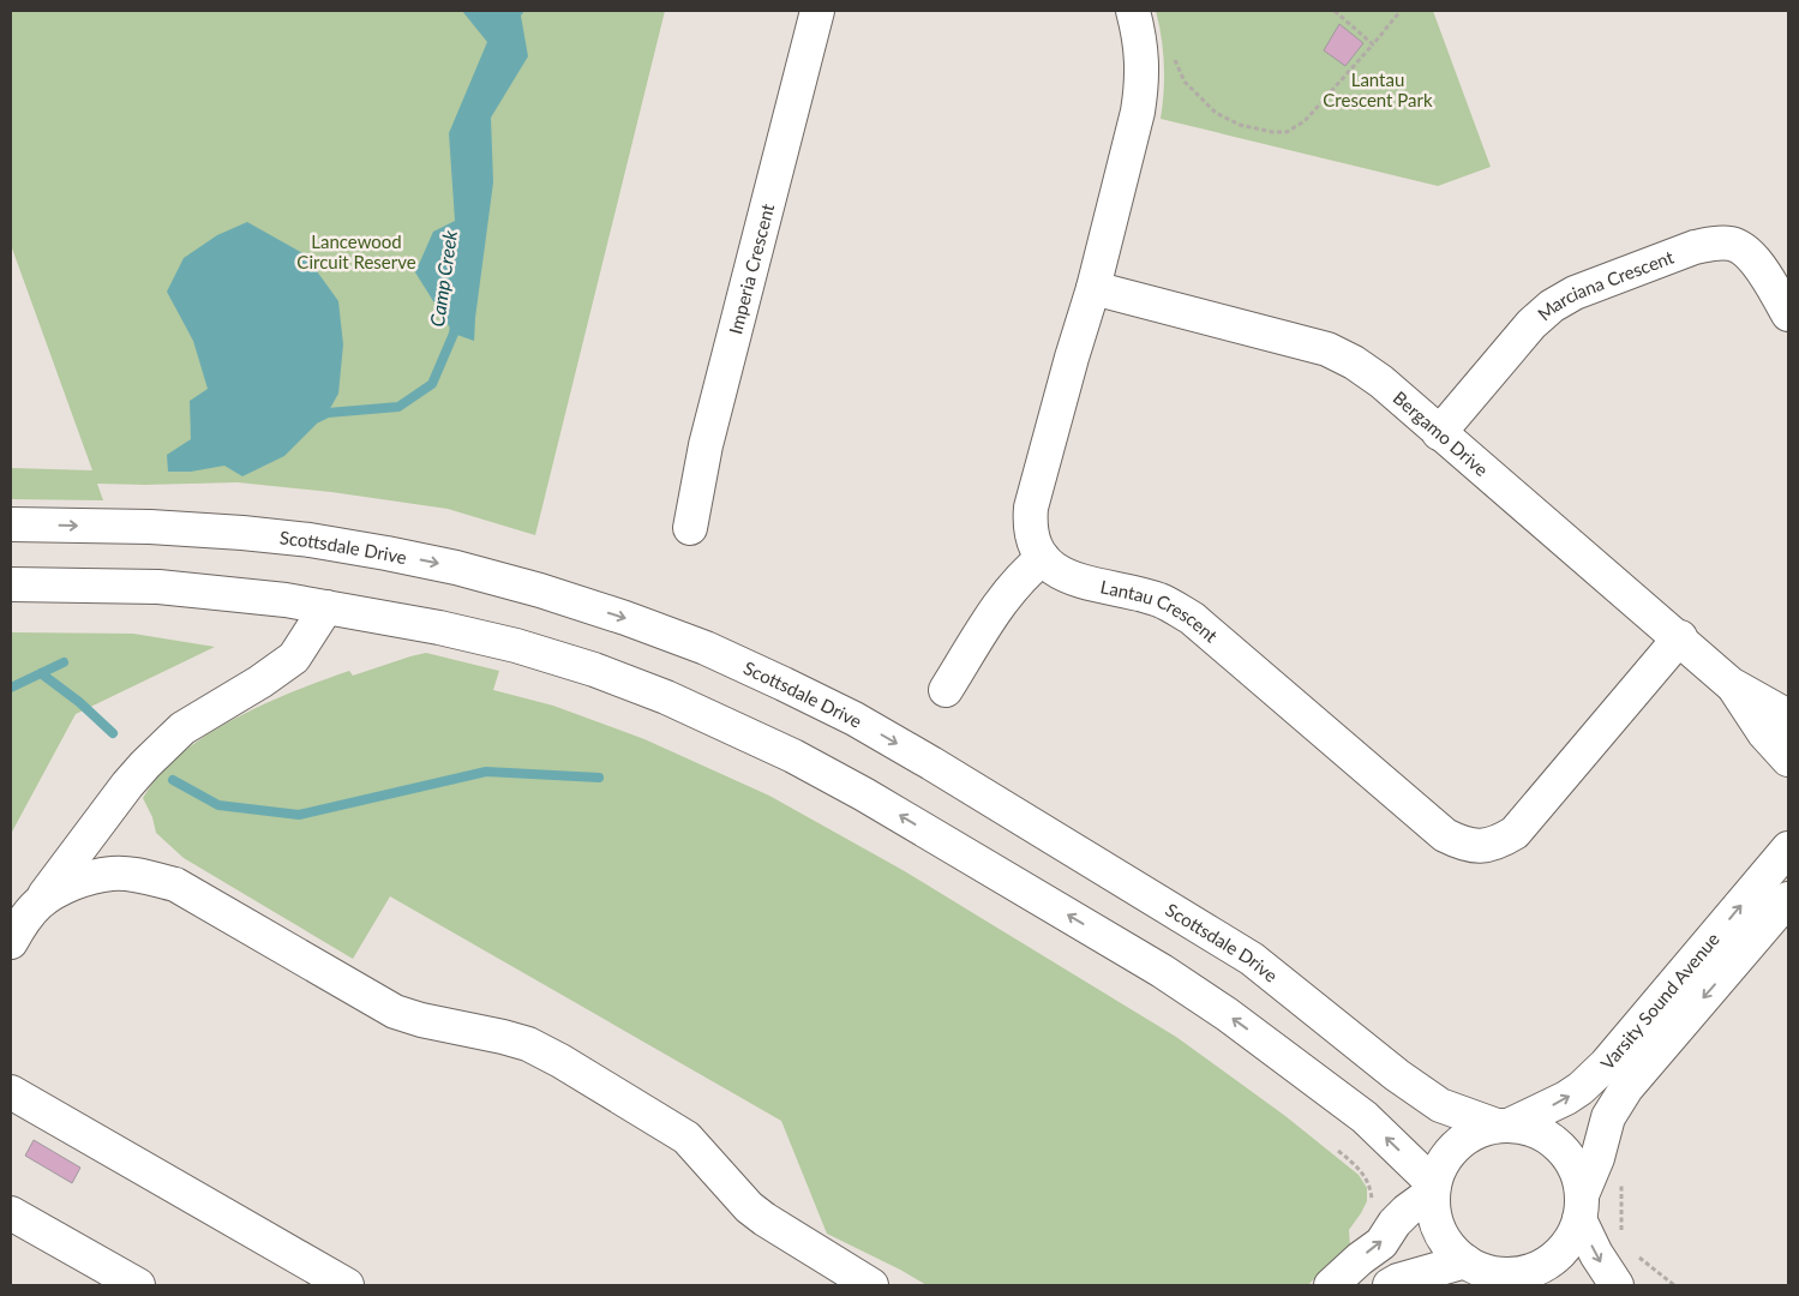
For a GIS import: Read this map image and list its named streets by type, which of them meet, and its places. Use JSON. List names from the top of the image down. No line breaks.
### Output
{"streets":{"street":["Imperia Crescent","Marciana Crescent","Bergamo Drive","Scottsdale Drive","Lantau Crescent","Varsity Sound Avenue"]},"crossings":[["Marciana Crescent","Bergamo Drive"],["Bergamo Drive","Lantau Crescent"],["Scottsdale Drive","Varsity Sound Avenue"]],"water":["Camp Creek"],"parks":["Lantau Crescent Park","Lancewood Circuit Reserve"]}
